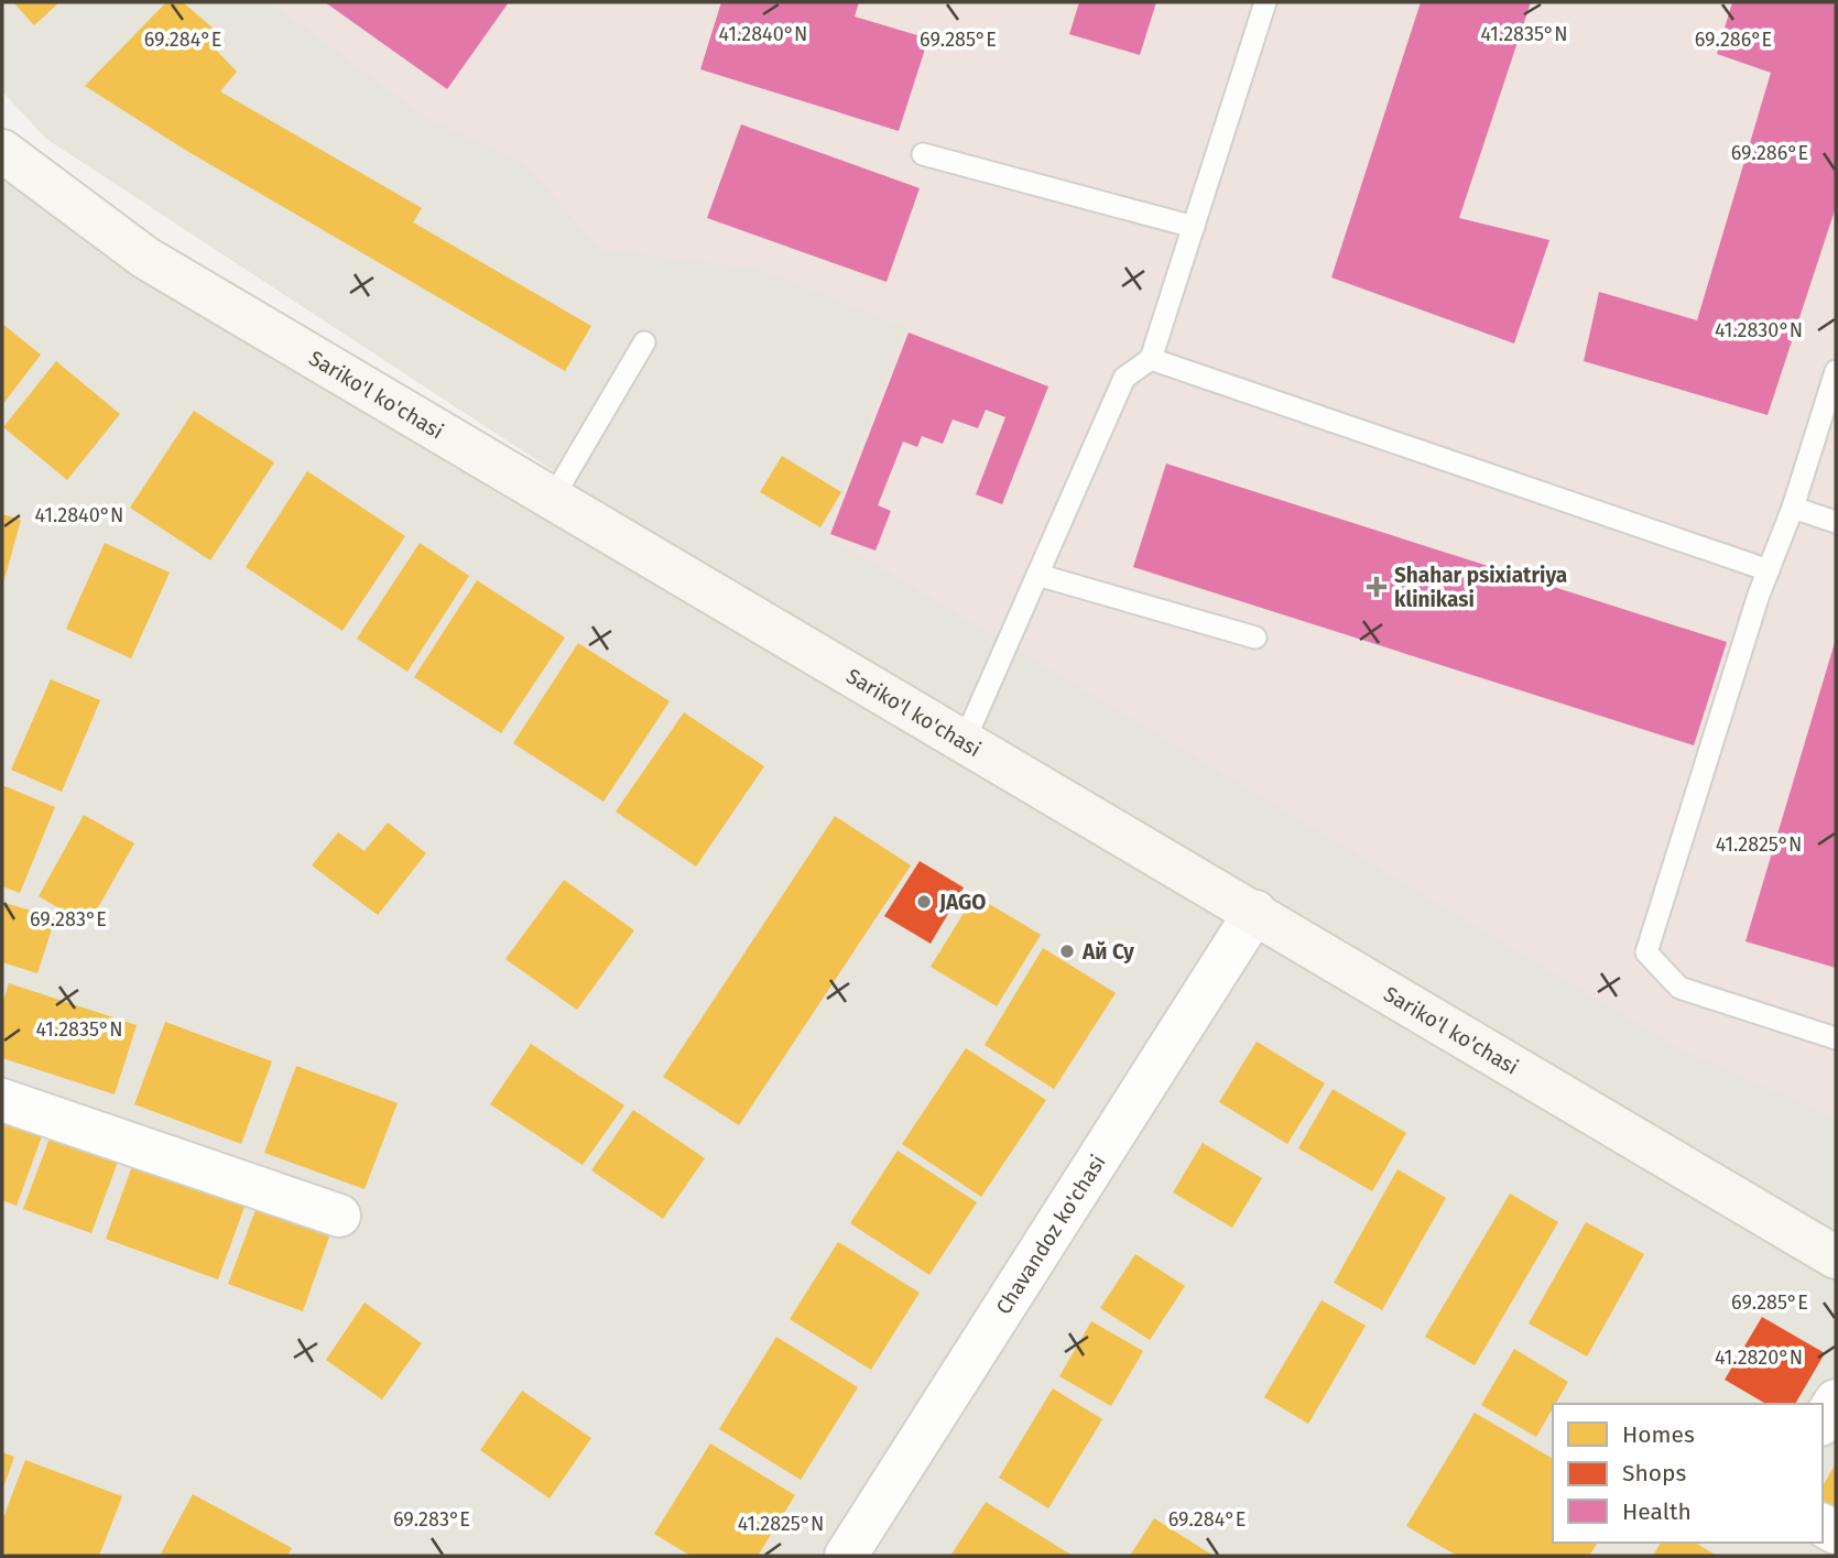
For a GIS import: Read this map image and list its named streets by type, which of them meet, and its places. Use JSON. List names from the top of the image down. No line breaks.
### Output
{"streets":{"main road":["Sariko'l ko'chasi"],"street":["Chavandoz ko'chasi"]},"crossings":[["Sariko'l ko'chasi","Chavandoz ko'chasi"]],"places":{"health":["Shahar psixiatriya klinikasi"],"other":["JAGO","Ай Су"]},"legend":["Homes","Shops","Health"],"coordinates":["41.2840°N","41.2835°N","69.286°E","69.284°E","69.285°E","41.2830°N","41.2825°N","69.283°E","41.2820°N"]}
